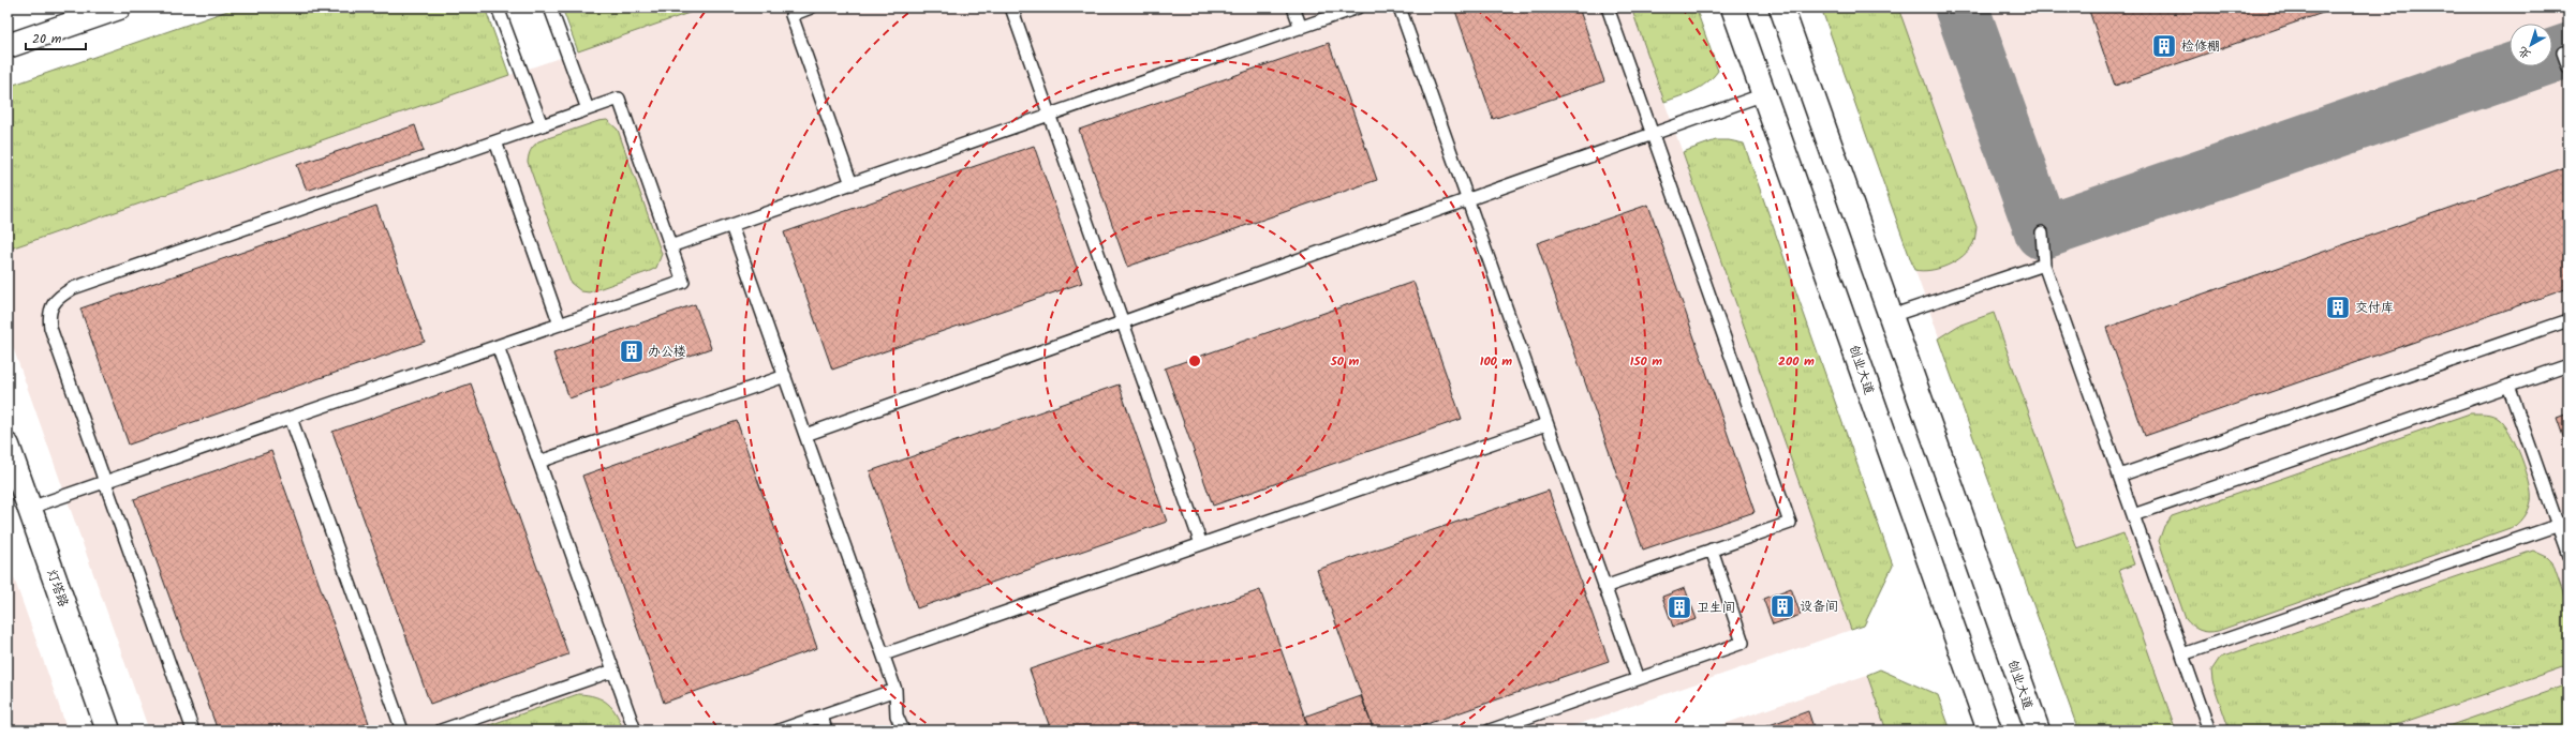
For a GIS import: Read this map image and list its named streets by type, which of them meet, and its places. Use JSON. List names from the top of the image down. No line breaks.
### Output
{"streets":{"main road":["创业大道","灯塔路"]},"places":{"building":["检修棚","交付库","办公楼","设备间","卫生间"]},"scale_bar":"20 m","north":"bottom left","rings":["50 m","100 m","150 m","200 m"]}
